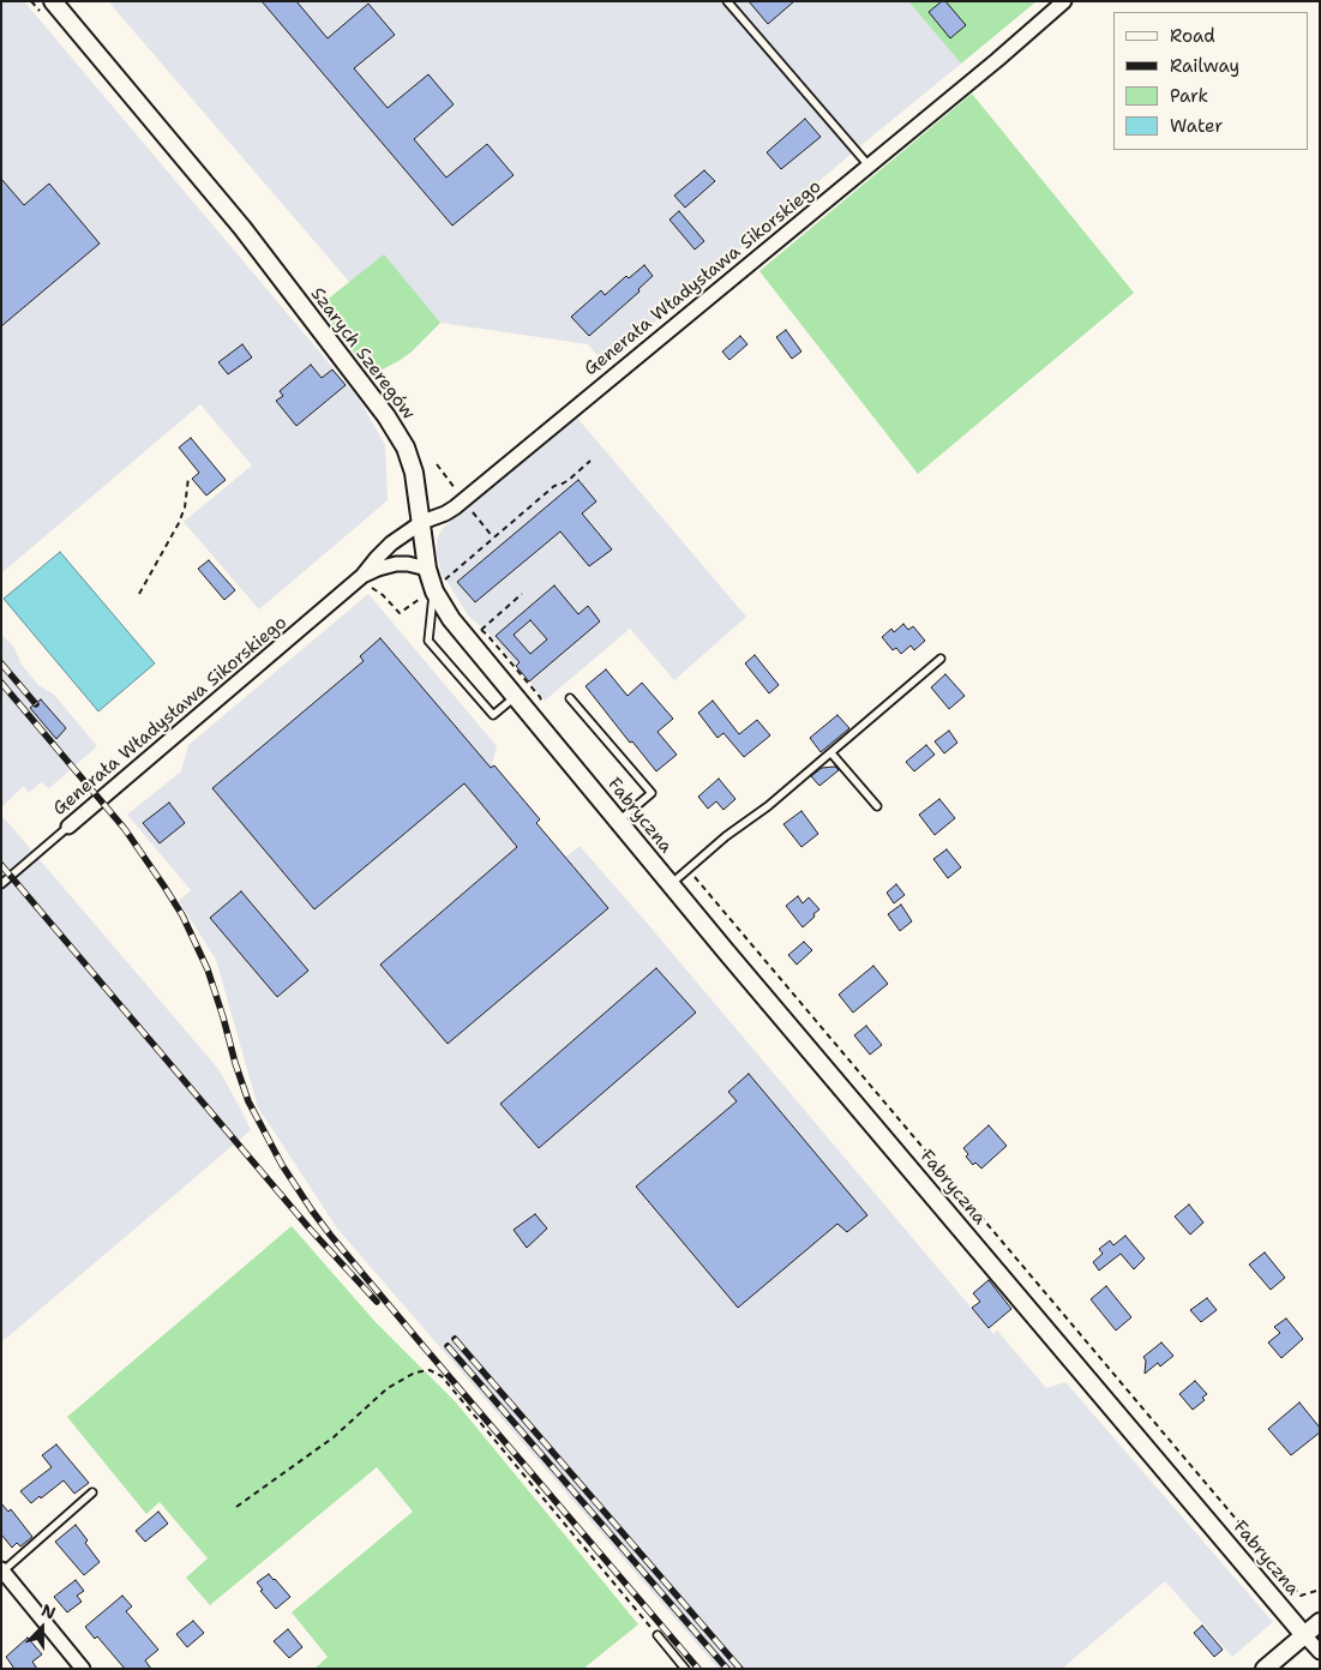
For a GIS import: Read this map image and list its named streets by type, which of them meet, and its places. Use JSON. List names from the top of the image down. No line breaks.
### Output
{"streets":{"street":["Generała Władysława Sikorskiego","Szarych Szeregów","Fabryczna"]},"crossings":[["Generała Władysława Sikorskiego","Szarych Szeregów"],["Szarych Szeregów","Fabryczna"]],"legend":["Road","Railway","Park","Water"],"north":"top"}
